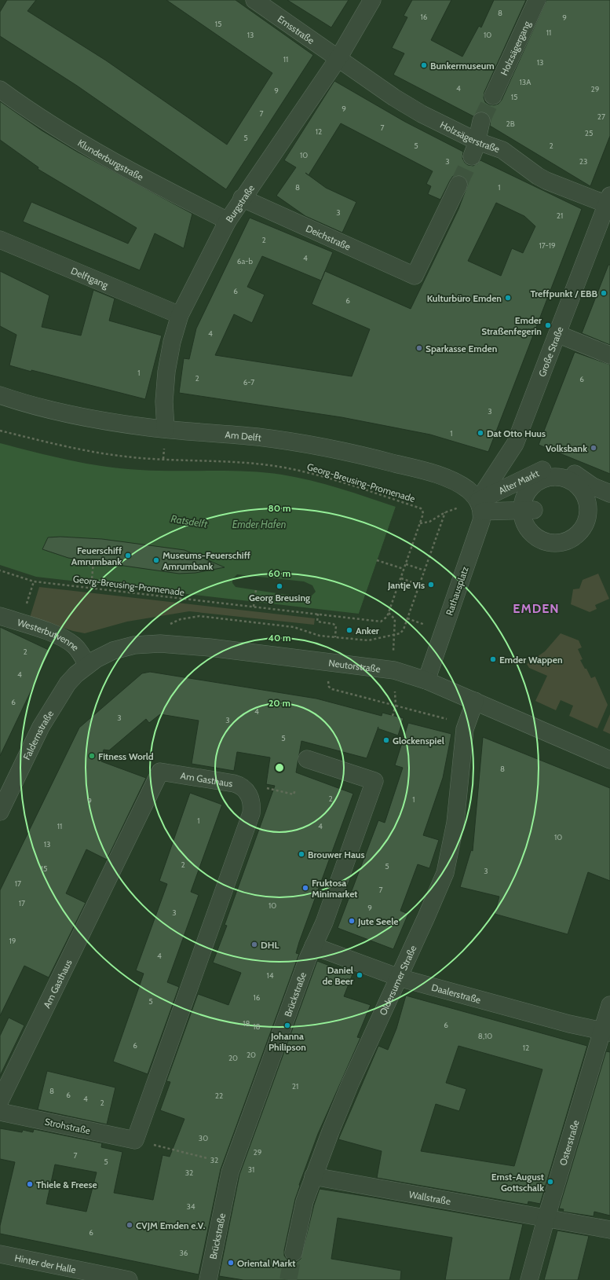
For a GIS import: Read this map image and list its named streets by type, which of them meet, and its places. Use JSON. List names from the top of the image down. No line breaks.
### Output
{"streets":{"street":["Emsstraße","Holzsägergang","Holzsägerstraße","Klunderburgstraße","Burgstraße","Deichstraße","Delftgang","Große Straße","Am Delft","Alter Markt","Rathausplatz","Westerbutvenne","Neutorstraße","Faldernstraße","Am Gasthaus","Oldersumer Straße","Daalerstraße","Brückstraße","Strohstraße","Osterstraße","Wallstraße","Hinter der Halle"],"path":["Georg-Breusing-Promenade"]},"crossings":[["Emsstraße","Holzsägerstraße"],["Emsstraße","Burgstraße"],["Holzsägerstraße","Burgstraße"],["Holzsägerstraße","Große Straße"],["Klunderburgstraße","Burgstraße"],["Burgstraße","Deichstraße"],["Burgstraße","Delftgang"],["Burgstraße","Am Delft"],["Große Straße","Am Delft"],["Große Straße","Alter Markt"],["Große Straße","Rathausplatz"],["Am Delft","Alter Markt"],["Am Delft","Rathausplatz"],["Alter Markt","Rathausplatz"],["Rathausplatz","Neutorstraße"],["Westerbutvenne","Neutorstraße"],["Westerbutvenne","Faldernstraße"],["Neutorstraße","Faldernstraße"],["Neutorstraße","Oldersumer Straße"],["Oldersumer Straße","Daalerstraße"],["Oldersumer Straße","Wallstraße"],["Daalerstraße","Brückstraße"],["Daalerstraße","Osterstraße"],["Osterstraße","Wallstraße"]],"districts":["EMDEN"],"water":["Ratsdelft","Emder Hafen"],"places":["Bunkermuseum","Treffpunkt / EBB","Kulturbüro Emden","Emder Straßenfegerin","Sparkasse Emden","Dat Otto Huus","Volksbank","Feuerschiff Amrumbank","Museums-Feuerschiff Amrumbank","Jantje Vis","Georg Breusing","Anker","Emder Wappen","Glockenspiel","Fitness World","Brouwer Haus","Fruktosa Minimarket","Jute Seele","DHL","Daniel de Beer","Johanna Philipson","Ernst-August Gottschalk","Thiele & Freese","CVJM Emden e.V.","Oriental Markt"],"house_numbers":["8","16","9","15","11","13","10","11","13","13A","4","29","9","15","9","7","27","2B","7","12","25","5","5","2","10","3","23","8","1","3","21","2","17-19","4","6a-b","6","6","4","1","2","6","6-7","3","1","2","4","6","4","3","3","5","8","2","1","9","1","11","4","10","13","2","5","15","3","17","7","17","10","9","3","19","4","14","16","5","18","6","18","8,10","6","12","20","20","21","8","6","22","4","2","30","29","7","32","5","31","32","34","6","36"],"rings":["80 m","60 m","40 m","20 m"]}
